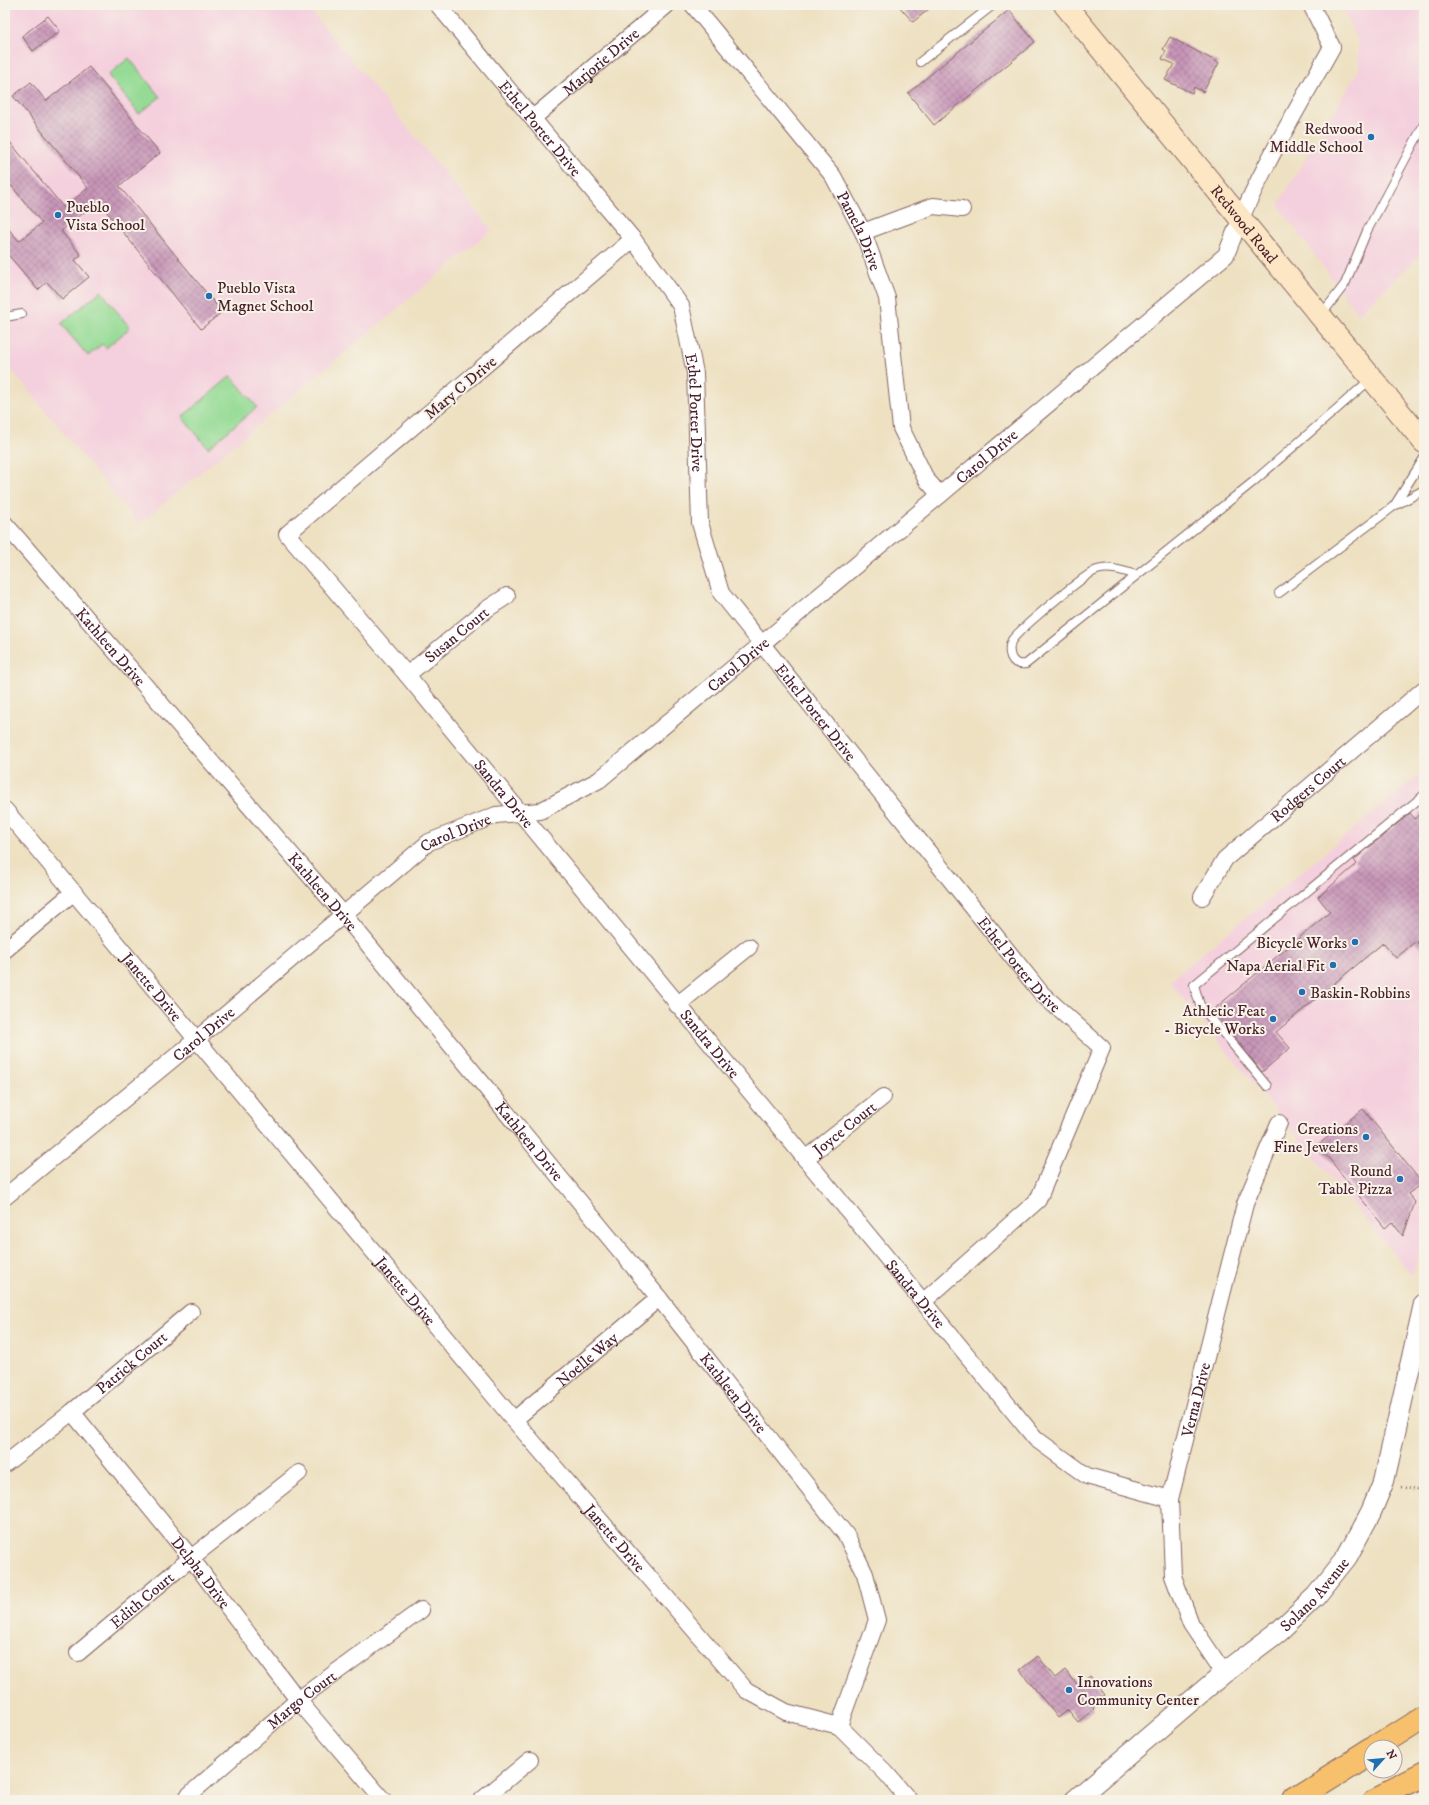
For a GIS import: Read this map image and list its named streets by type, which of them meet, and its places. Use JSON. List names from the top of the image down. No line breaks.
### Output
{"streets":{"main road":["Redwood Road"],"street":["Marjorie Drive","Ethel Porter Drive","Pamela Drive","Mary C Drive","Carol Drive","Susan Court","Kathleen Drive","Rodgers Court","Sandra Drive","Janette Drive","Joyce Court","Noelle Way","Patrick Court","Verna Drive","Delpha Drive","Solano Avenue","Edith Court","Margo Court"]},"crossings":[["Marjorie Drive","Ethel Porter Drive"],["Ethel Porter Drive","Mary C Drive"],["Ethel Porter Drive","Carol Drive"],["Ethel Porter Drive","Sandra Drive"],["Redwood Road","Carol Drive"],["Pamela Drive","Carol Drive"],["Mary C Drive","Sandra Drive"],["Carol Drive","Kathleen Drive"],["Carol Drive","Sandra Drive"],["Carol Drive","Janette Drive"],["Susan Court","Sandra Drive"],["Kathleen Drive","Janette Drive"],["Kathleen Drive","Noelle Way"],["Sandra Drive","Joyce Court"],["Sandra Drive","Verna Drive"],["Janette Drive","Noelle Way"],["Patrick Court","Delpha Drive"],["Verna Drive","Solano Avenue"],["Delpha Drive","Edith Court"],["Delpha Drive","Margo Court"]],"places":["Redwood Middle School","Pueblo Vista School","Pueblo Vista Magnet School","Bicycle Works","Napa Aerial Fit","Baskin-Robbins","Athletic Feat - Bicycle Works","Creations Fine Jewelers","Round Table Pizza","Innovations Community Center"],"north":"top right"}
